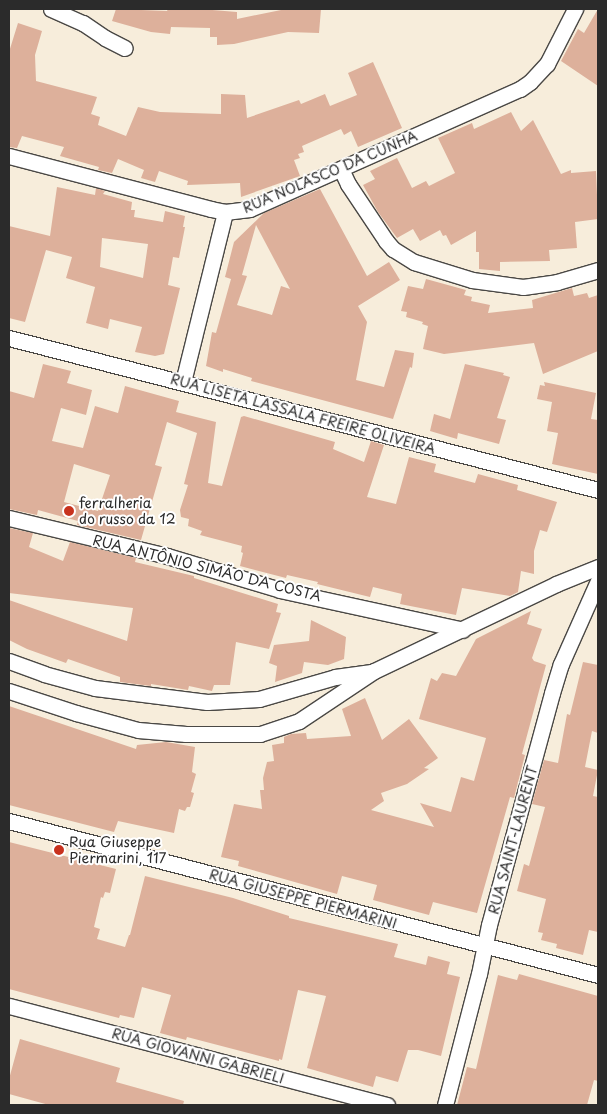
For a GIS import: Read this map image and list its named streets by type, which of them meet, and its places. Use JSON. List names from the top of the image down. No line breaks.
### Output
{"streets":{"street":["RUA NOLASCO DA CUNHA","RUA LISETA LASSALA FREIRE OLIVEIRA","RUA ANTÔNIO SIMÃO DA COSTA","RUA SAINT-LAURENT","RUA GIUSEPPE PIERMARINI","RUA GIOVANNI GABRIELI"]},"crossings":[["RUA SAINT-LAURENT","RUA GIUSEPPE PIERMARINI"]],"places":["ferralheria do russo da 12","Rua Giuseppe Piermarini, 117"]}
